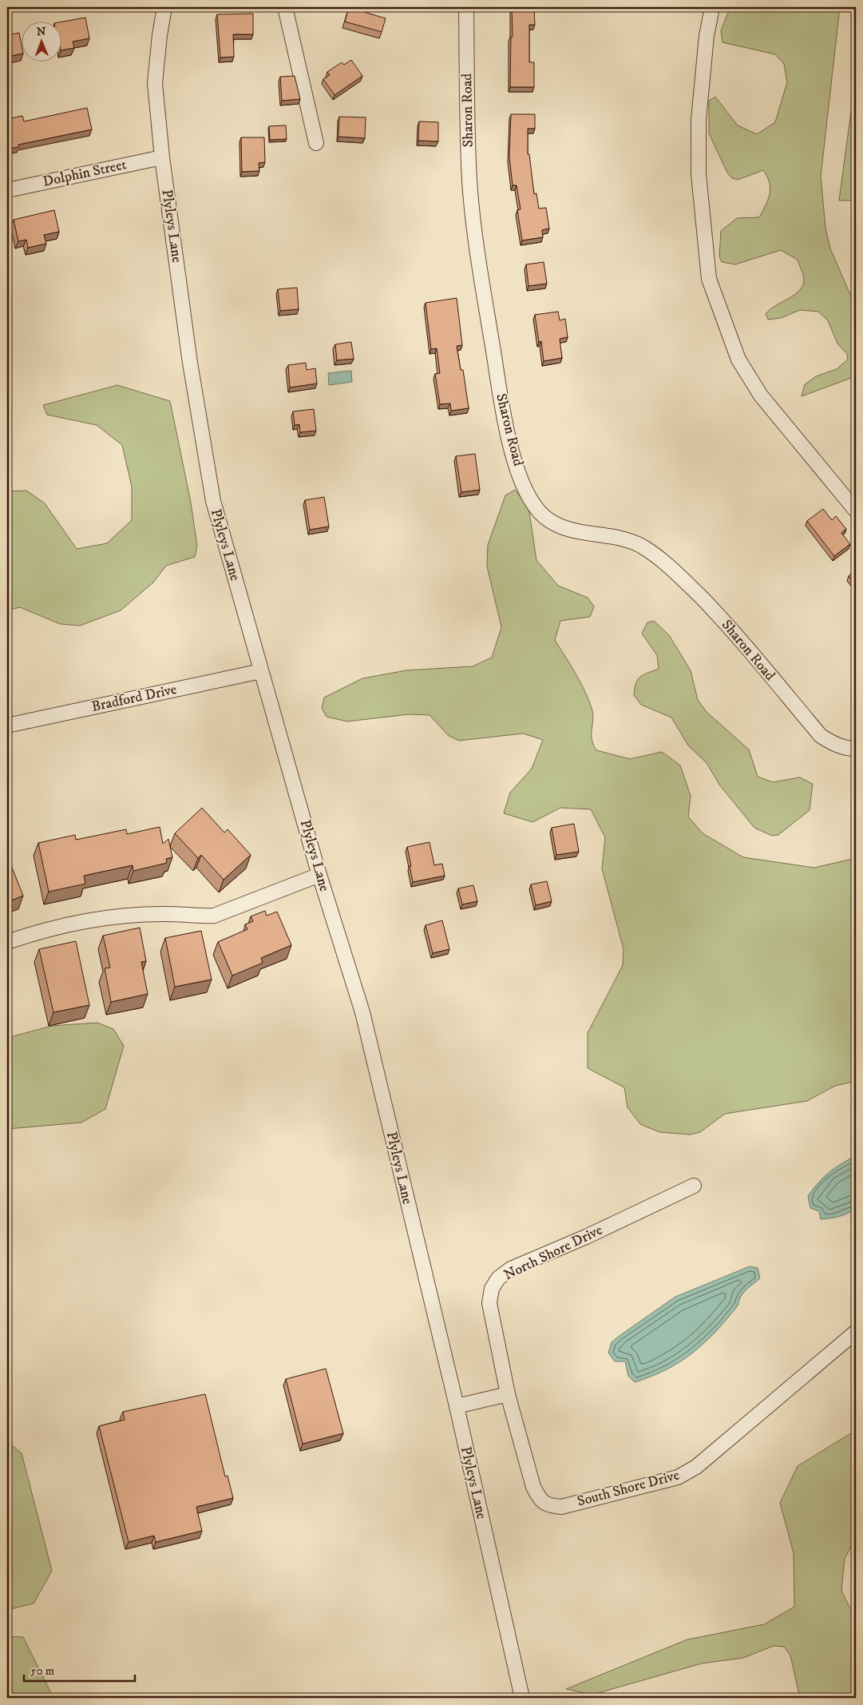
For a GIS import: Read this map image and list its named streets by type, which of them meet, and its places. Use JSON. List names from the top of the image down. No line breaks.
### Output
{"streets":{"street":["Sharon Road","Dolphin Street","Plyleys Lane","Bradford Drive","North Shore Drive","South Shore Drive"]},"crossings":[["Dolphin Street","Plyleys Lane"],["Plyleys Lane","Bradford Drive"],["North Shore Drive","South Shore Drive"]],"scale_bar":"50 m","north":"top"}
